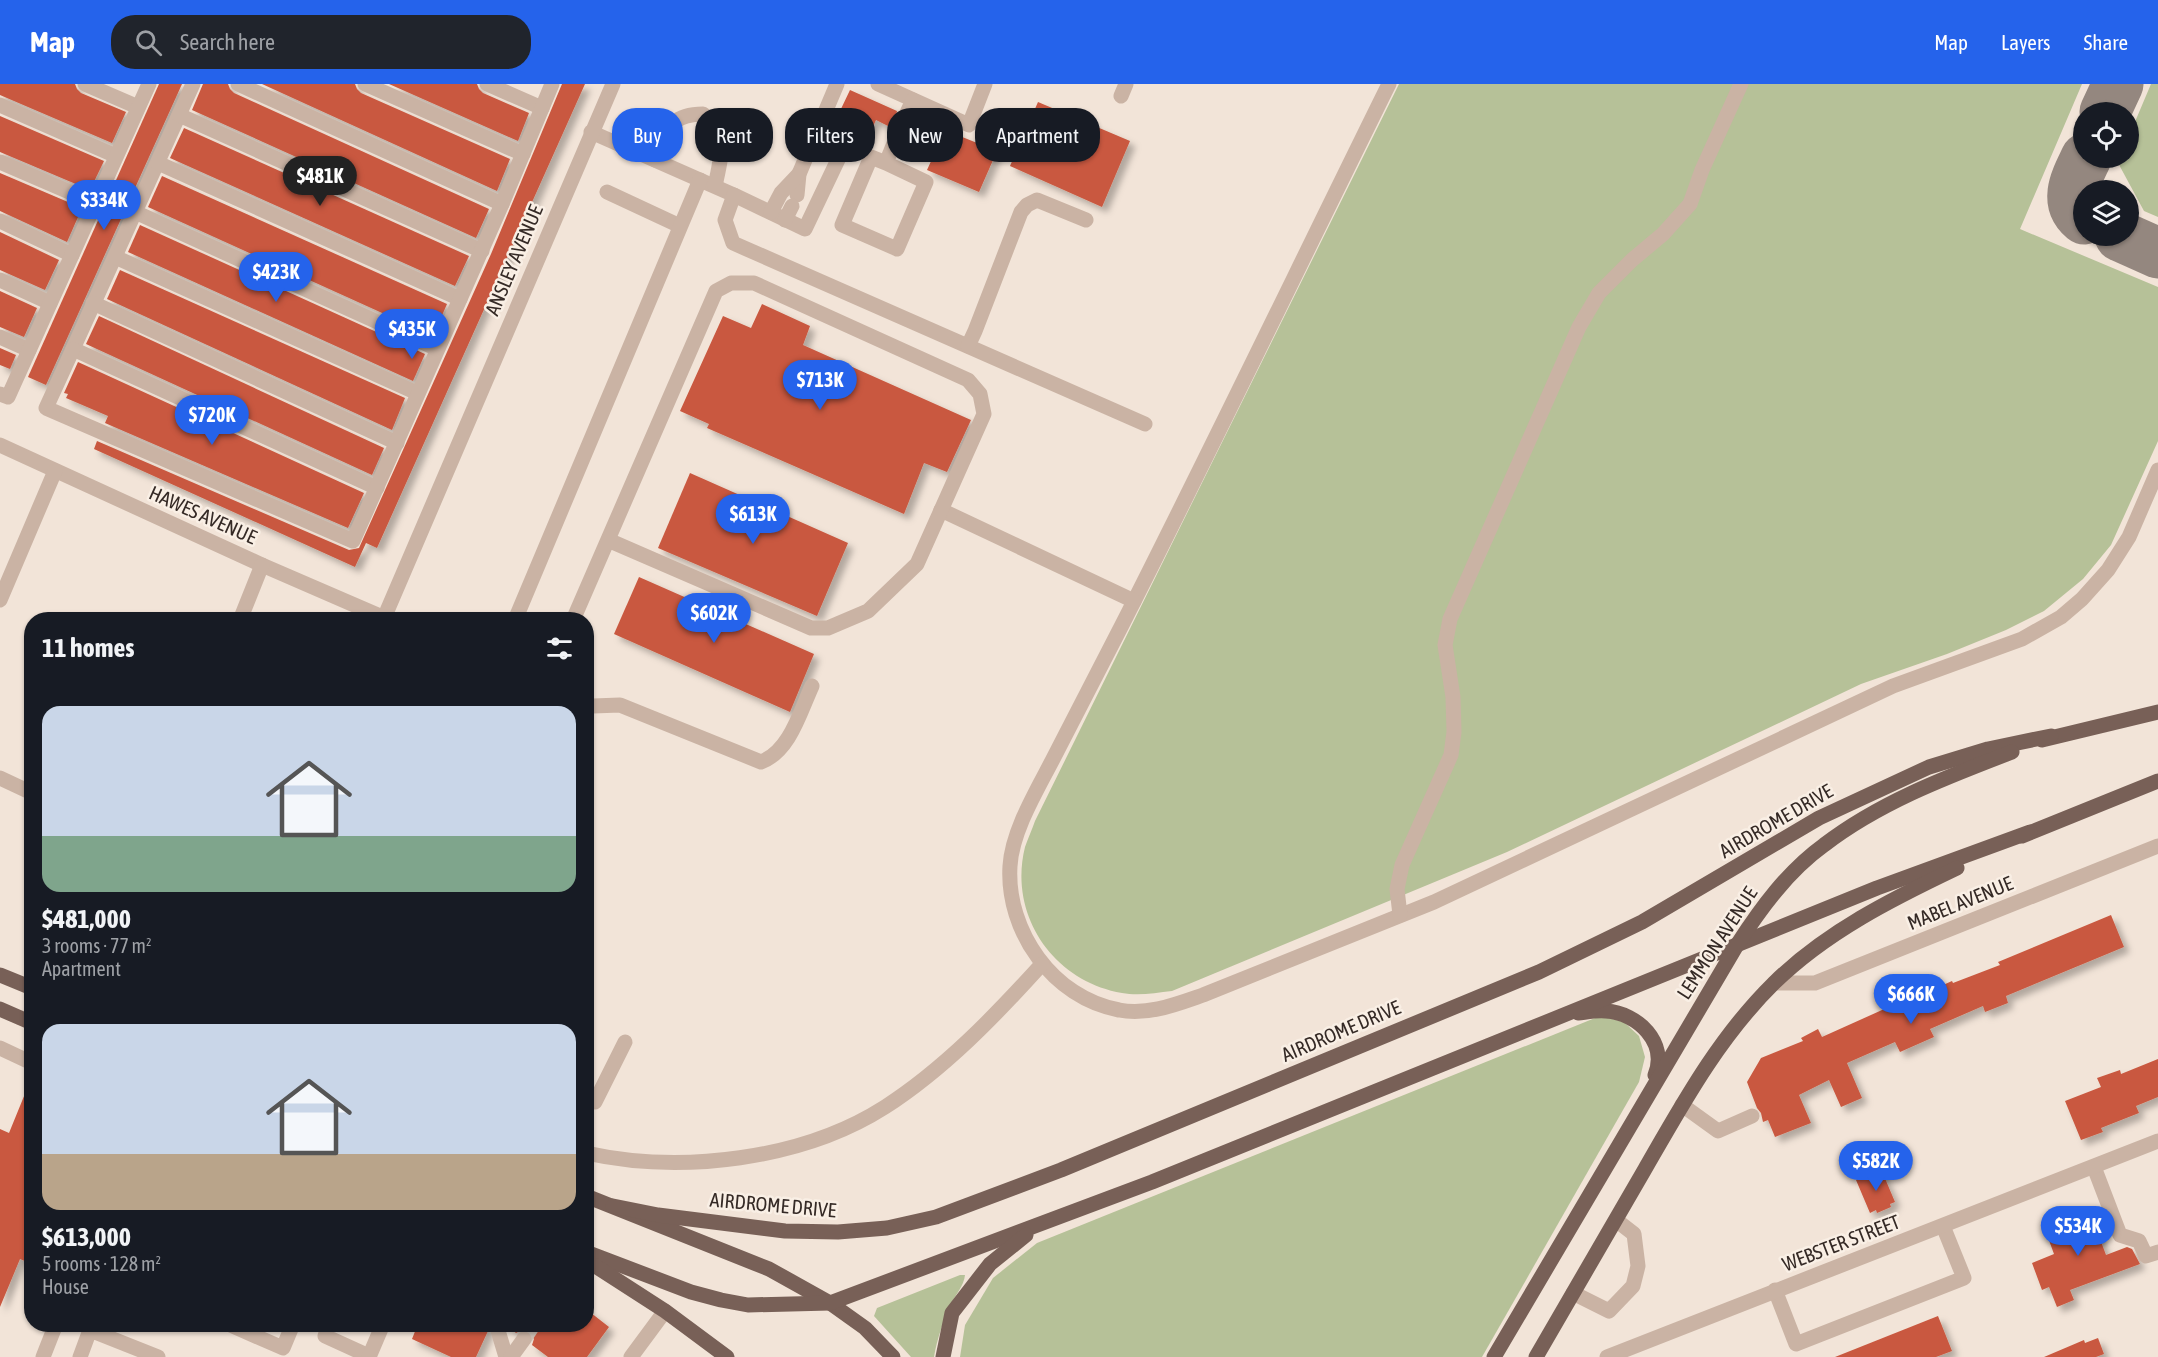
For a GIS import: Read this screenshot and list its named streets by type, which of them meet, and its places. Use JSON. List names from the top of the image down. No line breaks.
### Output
{"streets":{"main road":["AIRDROME DRIVE","LEMMON AVENUE"],"street":["ANSLEY AVENUE","HAWES AVENUE","MABEL AVENUE","WEBSTER STREET"]},"crossings":[["AIRDROME DRIVE","LEMMON AVENUE"]],"page":{"header":"Map","search":"Search here","nav":["Map","Layers","Share"],"chip":["Buy","Rent","Filters","New","Apartment"],"price":["$481K","$334K","$423K","$435K","$713K","$720K","$613K","$602K","$666K","$582K","$534K"],"heading":"11 homes","list":[{"name":"$481,000","note":"3 rooms · 77 m² · Apartment"},{"name":"$613,000","note":"5 rooms · 128 m² · House"}]}}
